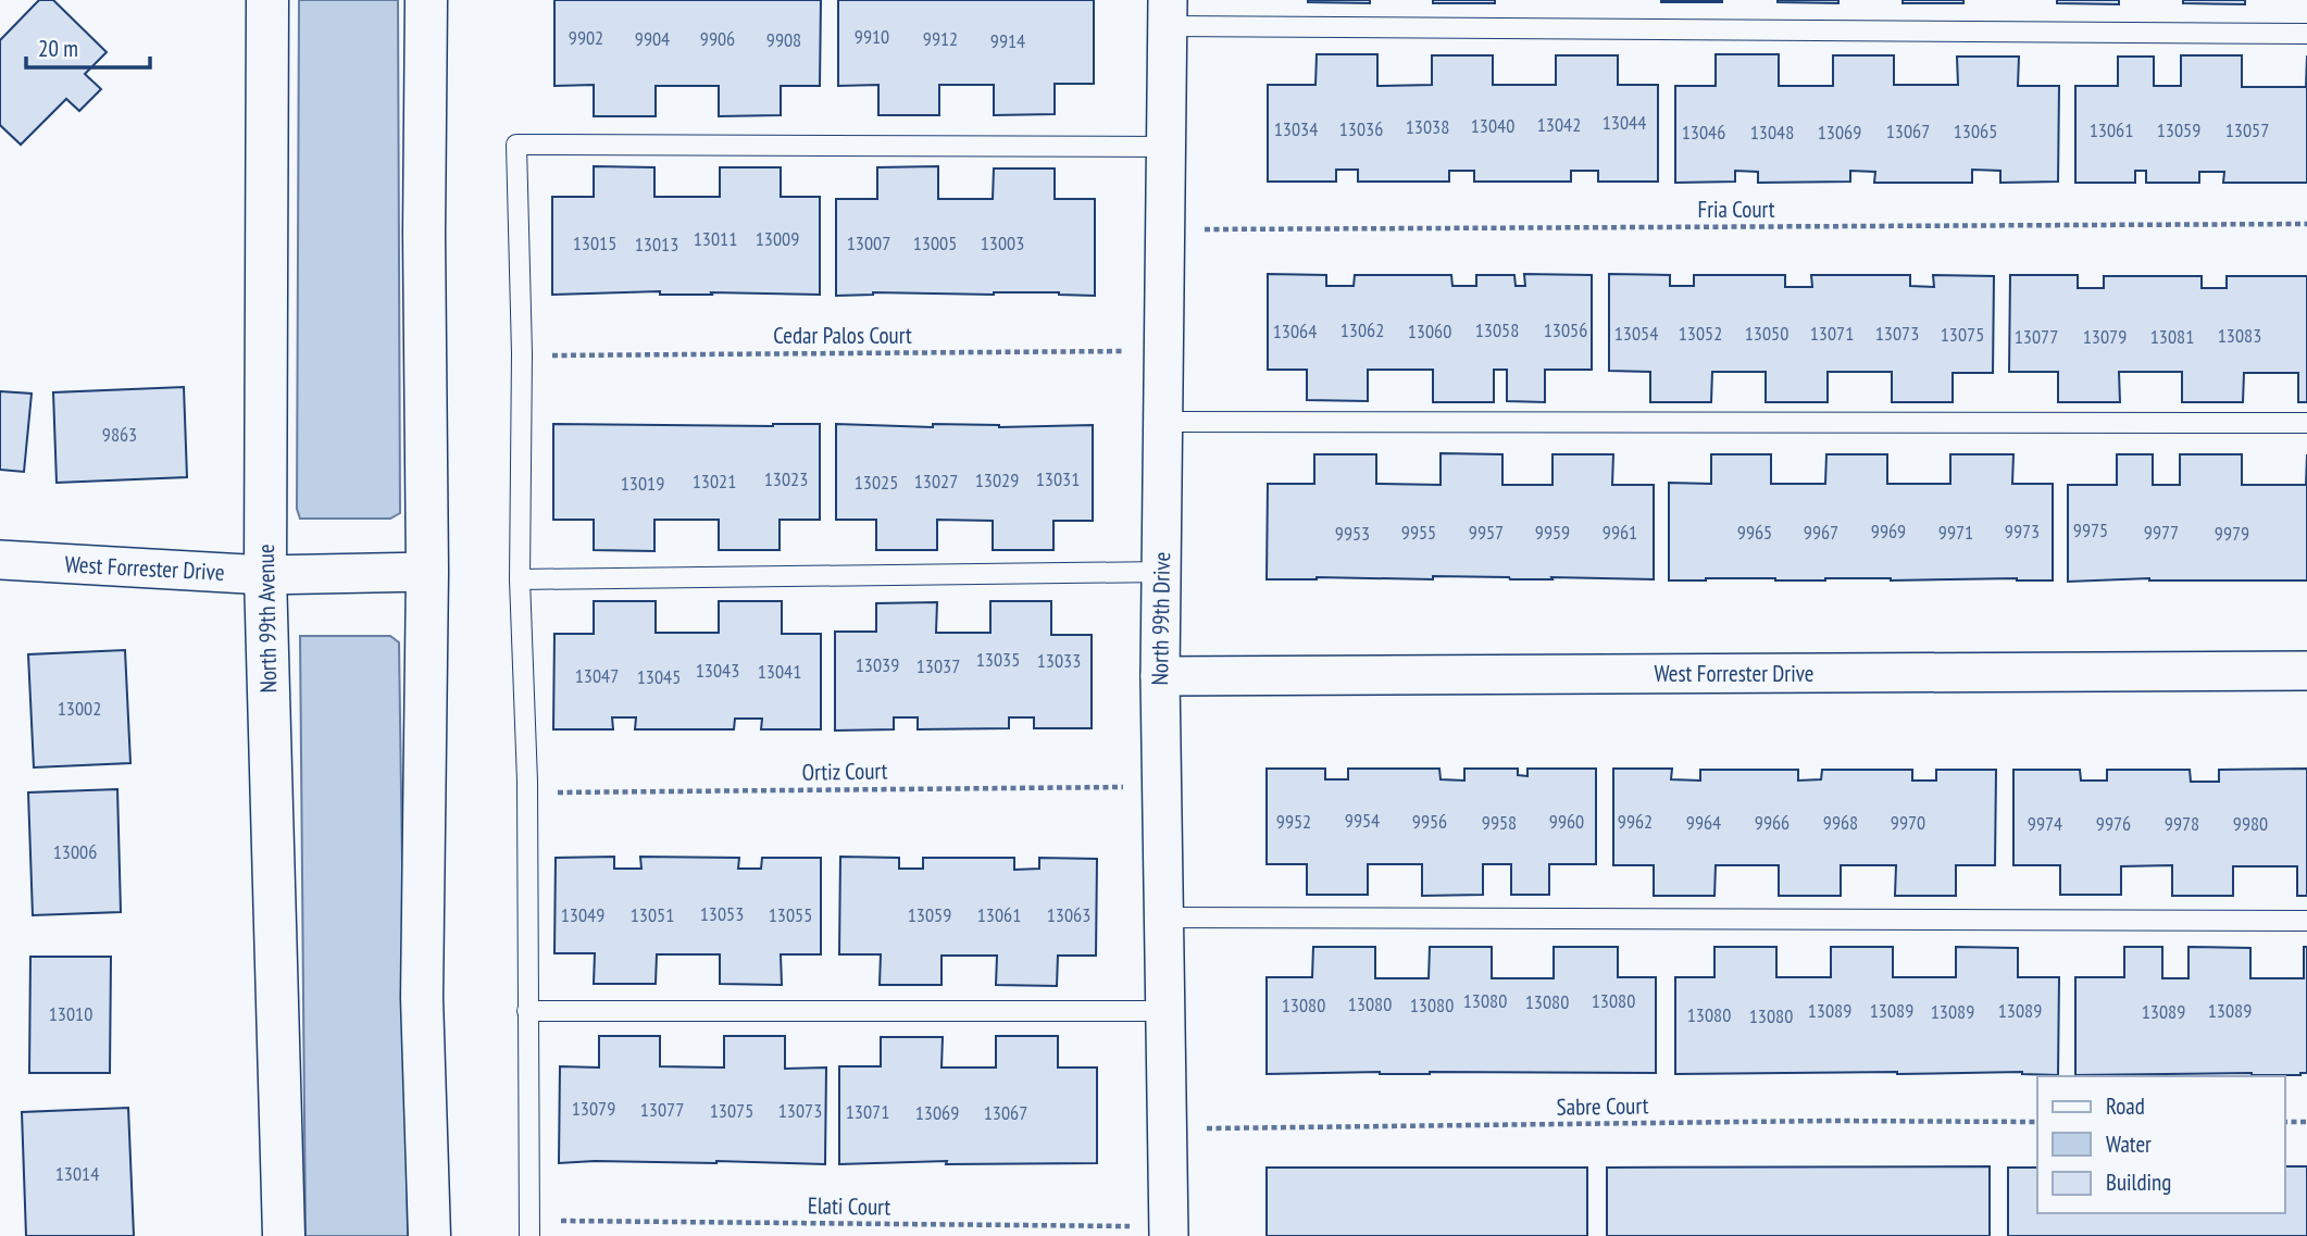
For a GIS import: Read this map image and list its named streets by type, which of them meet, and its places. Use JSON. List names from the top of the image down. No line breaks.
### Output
{"streets":{"main road":["North 99th Avenue"],"street":["West Forrester Drive","North 99th Drive"],"path":["Fria Court","Cedar Palos Court","Ortiz Court","Sabre Court","Elati Court"]},"crossings":[["Fria Court","North 99th Drive"],["Cedar Palos Court","North 99th Drive"],["West Forrester Drive","North 99th Avenue"],["West Forrester Drive","North 99th Drive"],["North 99th Drive","Ortiz Court"],["North 99th Drive","Sabre Court"],["North 99th Drive","Elati Court"]],"house_numbers":["9910","9902","9904","9906","9912","9908","9914","13044","13042","13040","13038","13034","13036","13061","13059","13057","13067","13065","13046","13048","13069","13011","13009","13015","13007","13005","13003","13013","13062","13058","13056","13064","13060","13054","13052","13050","13071","13073","13075","13083","13077","13079","13081","9863","13023","13031","13029","13021","13027","13025","13019","9975","9969","9973","9955","9957","9959","9961","9965","9967","9971","9977","9953","9979","13035","13033","13039","13037","13043","13041","13047","13045","13002","9954","9952","9956","9960","9962","9958","9964","9966","9968","9970","9974","9976","9978","9980","13006","13053","13049","13051","13055","13059","13061","13063","13080","13080","13080","13080","13080","13080","13089","13089","13089","13089","13089","13089","13010","13080","13080","13079","13077","13075","13073","13071","13069","13067","13014"],"legend":["Road","Water","Building"],"scale_bar":"20 m"}
